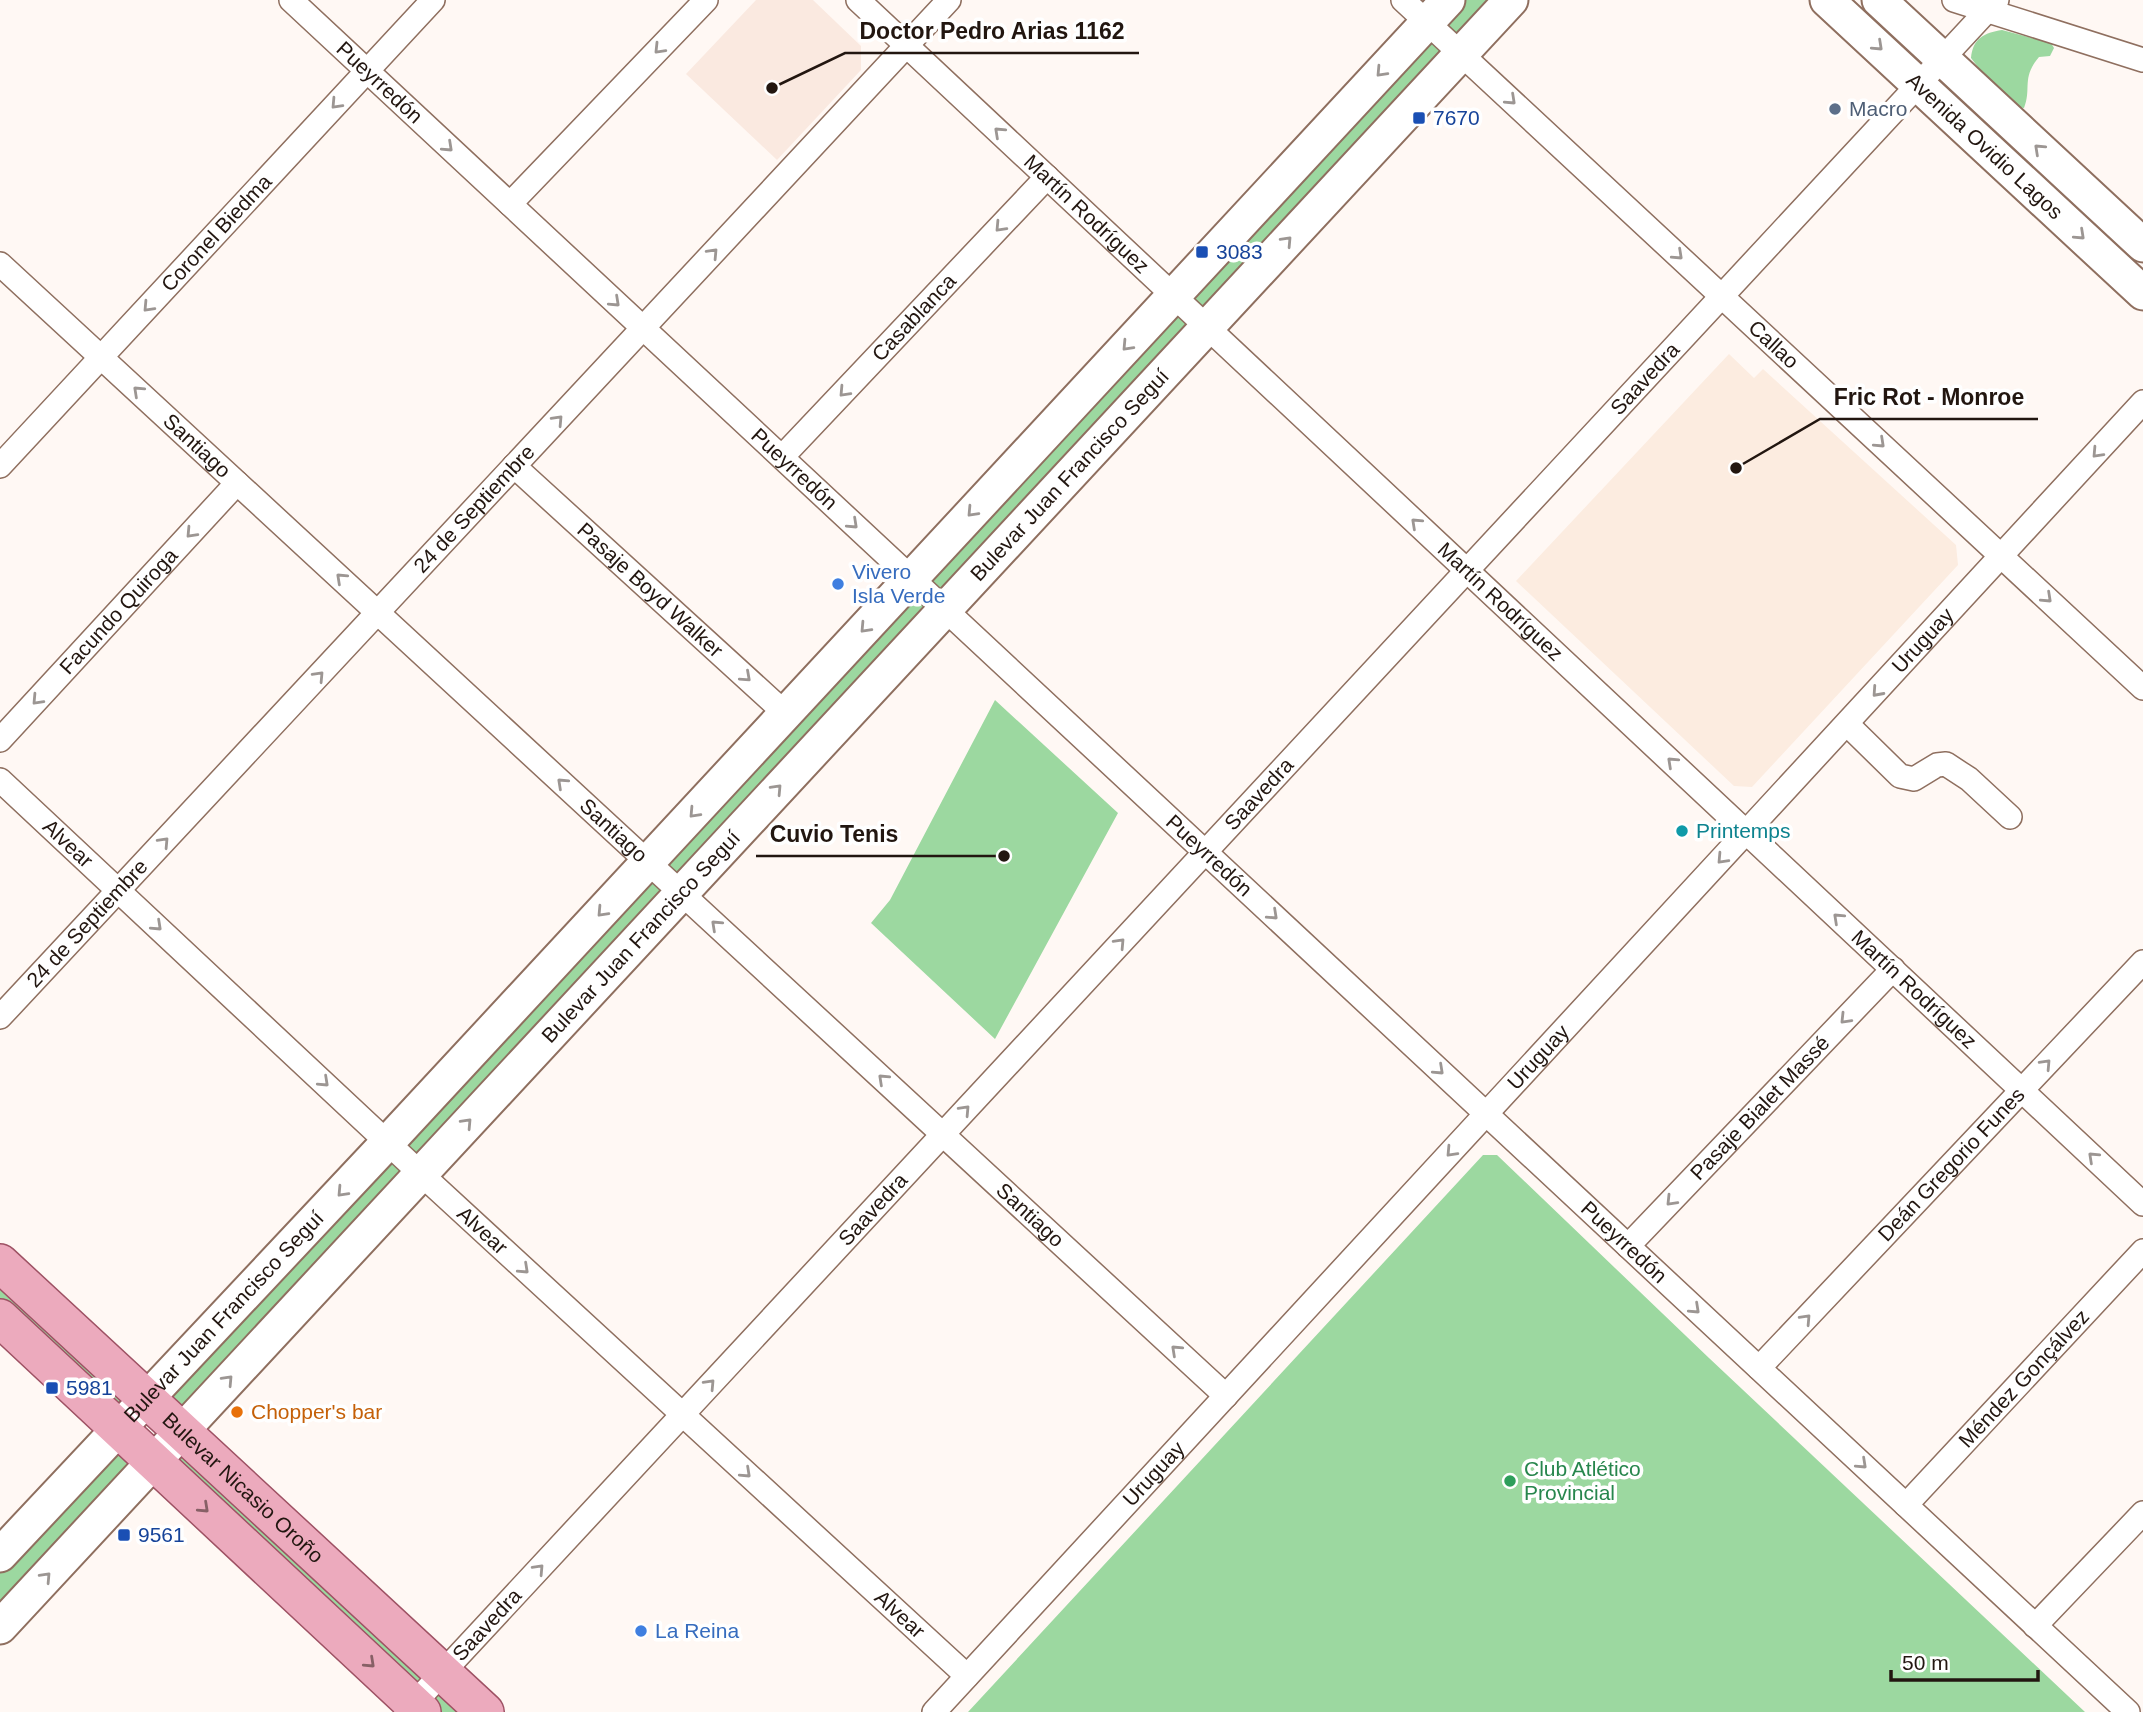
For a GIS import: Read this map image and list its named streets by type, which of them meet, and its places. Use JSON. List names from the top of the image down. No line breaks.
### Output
{"streets":{"main road":["Avenida Ovidio Lagos","Bulevar Juan Francisco Seguí","Bulevar Nicasio Oroño"],"street":["Pueyrredón","Martín Rodríguez","Coronel Biedma","Casablanca","Callao","Saavedra","Santiago","24 de Septiembre","Pasaje Boyd Walker","Facundo Quiroga","Uruguay","Alvear","Pasaje Bialet Massé","Deán Gregorio Funes","Méndez Gonçálvez"]},"crossings":[["Pueyrredón","Coronel Biedma"],["Pueyrredón","Casablanca"],["Pueyrredón","Saavedra"],["Pueyrredón","Bulevar Juan Francisco Seguí"],["Pueyrredón","24 de Septiembre"],["Pueyrredón","Uruguay"],["Pueyrredón","Pasaje Bialet Massé"],["Pueyrredón","Deán Gregorio Funes"],["Pueyrredón","Méndez Gonçálvez"],["Avenida Ovidio Lagos","Saavedra"],["Martín Rodríguez","Casablanca"],["Martín Rodríguez","Saavedra"],["Martín Rodríguez","Bulevar Juan Francisco Seguí"],["Martín Rodríguez","24 de Septiembre"],["Martín Rodríguez","Uruguay"],["Martín Rodríguez","Pasaje Bialet Massé"],["Martín Rodríguez","Deán Gregorio Funes"],["Coronel Biedma","Santiago"],["Callao","Saavedra"],["Callao","Bulevar Juan Francisco Seguí"],["Callao","Uruguay"],["Saavedra","Santiago"],["Saavedra","Alvear"],["Saavedra","Bulevar Nicasio Oroño"],["Santiago","Bulevar Juan Francisco Seguí"],["Santiago","24 de Septiembre"],["Santiago","Facundo Quiroga"],["Santiago","Uruguay"],["Bulevar Juan Francisco Seguí","Pasaje Boyd Walker"],["Bulevar Juan Francisco Seguí","Alvear"],["Bulevar Juan Francisco Seguí","Bulevar Nicasio Oroño"],["24 de Septiembre","Pasaje Boyd Walker"],["24 de Septiembre","Alvear"],["Uruguay","Alvear"]],"one_way":["Pueyrredón","Martín Rodríguez","Coronel Biedma","Casablanca","Callao","Saavedra","Santiago","24 de Septiembre","Pasaje Boyd Walker","Facundo Quiroga","Uruguay","Alvear","Pasaje Bialet Massé","Deán Gregorio Funes"],"places":{"other":["Doctor Pedro Arias 1162","Macro","Fric Rot - Monroe","Vivero Isla Verde","Printemps","Cuvio Tenis","Chopper's bar","Club Atlético Provincial","La Reina"],"transit":["7670","3083","5981","9561"]},"scale_bar":"50 m"}
